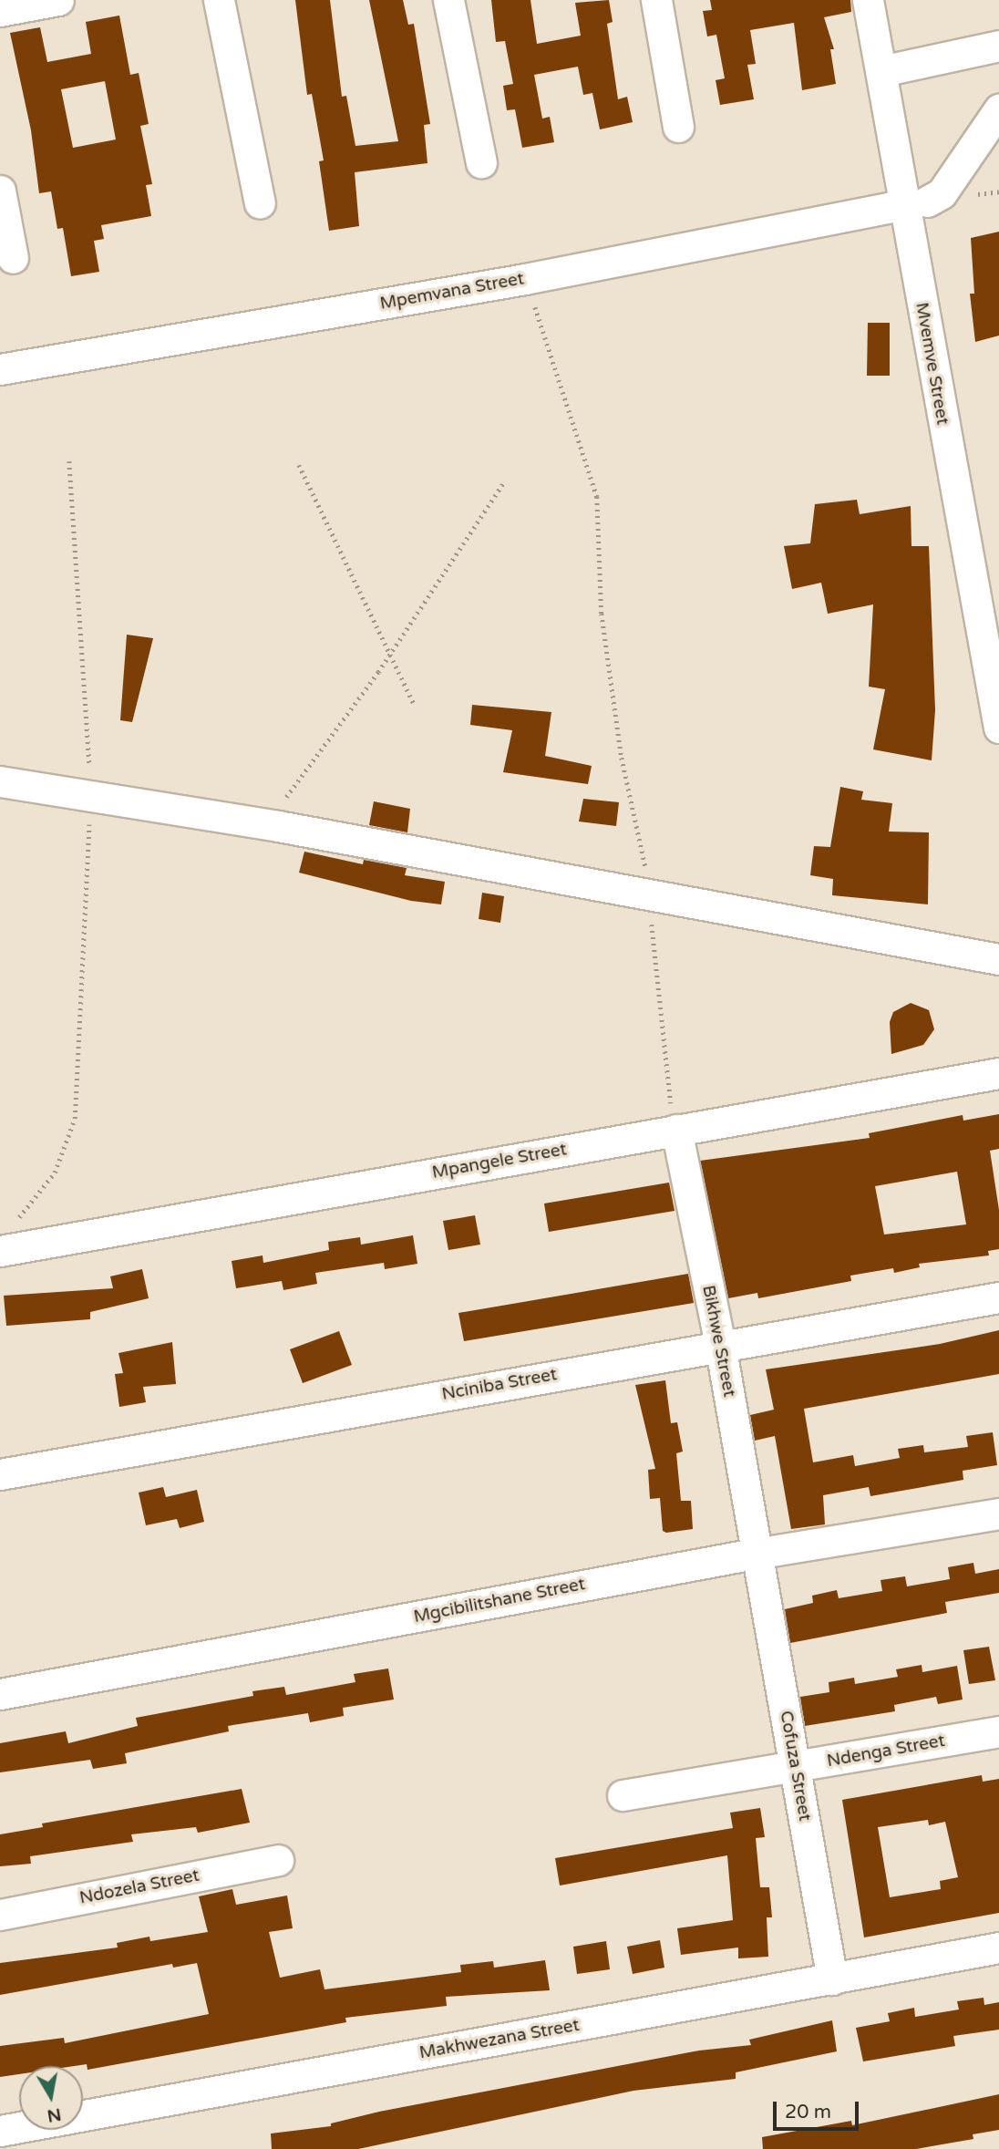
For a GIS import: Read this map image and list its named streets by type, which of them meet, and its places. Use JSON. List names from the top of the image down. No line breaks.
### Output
{"streets":{"street":["Mpemvana Street","Mvemve Street","Mpangele Street","Bikhwe Street","Nciniba Street","Mgcibilitshane Street","Ndenga Street","Cofuza Street","Ndozela Street","Makhwezana Street"]},"crossings":[["Mpemvana Street","Mvemve Street"],["Mpangele Street","Bikhwe Street"],["Bikhwe Street","Nciniba Street"],["Bikhwe Street","Mgcibilitshane Street"],["Bikhwe Street","Cofuza Street"],["Mgcibilitshane Street","Cofuza Street"],["Ndenga Street","Cofuza Street"],["Cofuza Street","Makhwezana Street"]],"scale_bar":"20 m","north":"bottom"}
